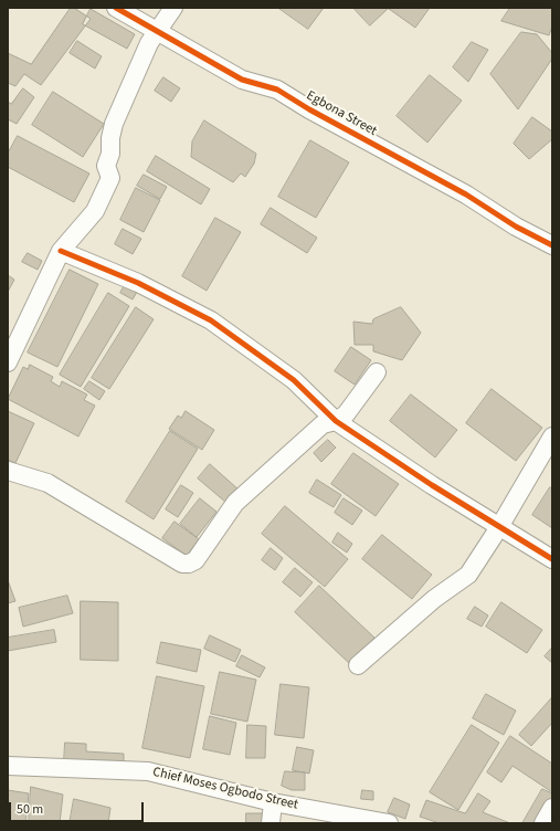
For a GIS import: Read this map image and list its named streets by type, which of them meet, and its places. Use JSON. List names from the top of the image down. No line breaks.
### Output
{"streets":{"street":["Egbona Street","Chief Moses Ogbodo Street"]},"scale_bar":"50 m"}
